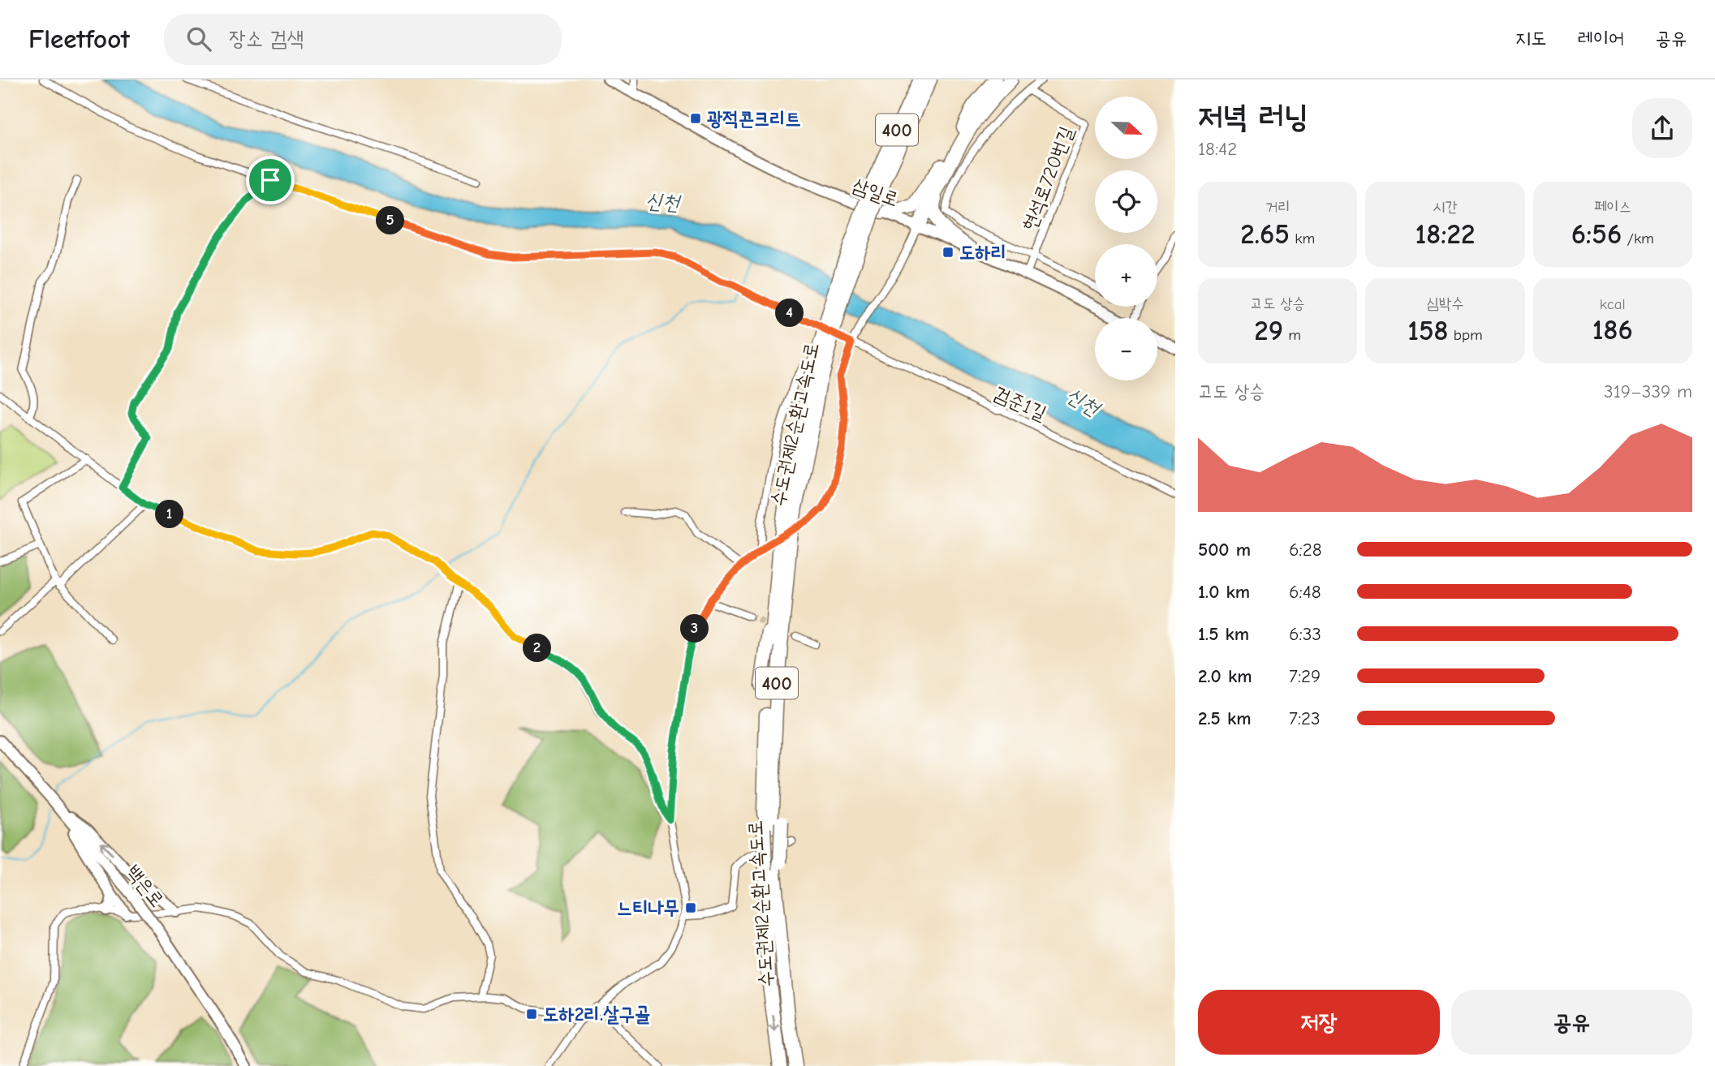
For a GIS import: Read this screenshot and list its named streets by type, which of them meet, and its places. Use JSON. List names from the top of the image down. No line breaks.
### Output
{"streets":{"highway":["400","수도권제2순환고속도로"],"main road":["삼일로","백은로"],"street":["현석로720번길","검준1길"]},"crossings":[["현석로720번길","삼일로"]],"water":["신천"],"places":{"transit":["광적콘크리트","도하리","느티나무","도하2리.살구골"]},"north":"right","page":{"header":"Fleetfoot","search":"장소 검색","nav":["지도","레이어","공유"],"heading":["저녁 러닝","18:42"],"map_buttons":["+","−"],"stats":[["거리","2.65 km"],["시간","18:22"],["페이스","6:56 /km"],["고도 상승","29 m"],["심박수","158 bpm"],["kcal","186"]],"pins":["5","4","1","3","2"],"chart":["고도 상승","319–339 m"],"list":[{"name":"500 m","note":"6:28"},{"name":"1.0 km","note":"6:48"},{"name":"1.5 km","note":"6:33"},{"name":"2.0 km","note":"7:29"},{"name":"2.5 km","note":"7:23"}],"buttons":["저장","공유"]}}
